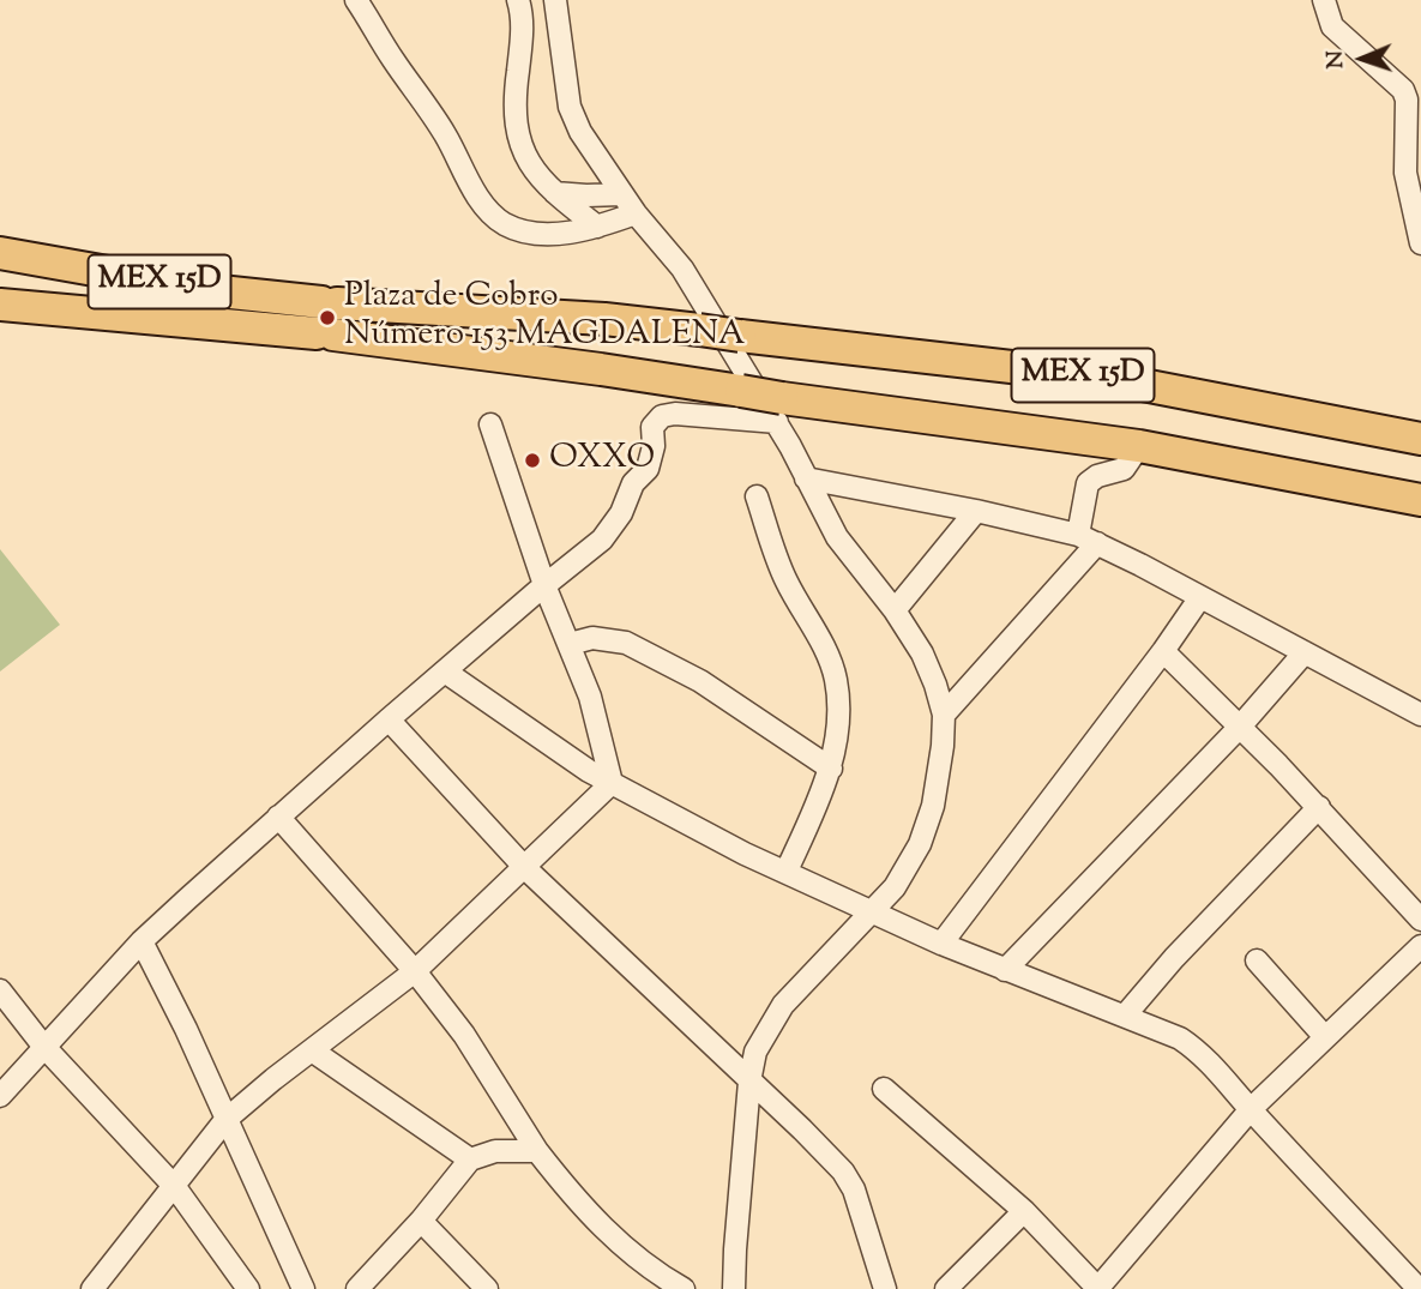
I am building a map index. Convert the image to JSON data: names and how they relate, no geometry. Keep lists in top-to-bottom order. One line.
{"streets":{"highway":["MEX 15D"]},"places":["Plaza de Cobro Número 153 MAGDALENA","OXXO"],"north":"left"}
